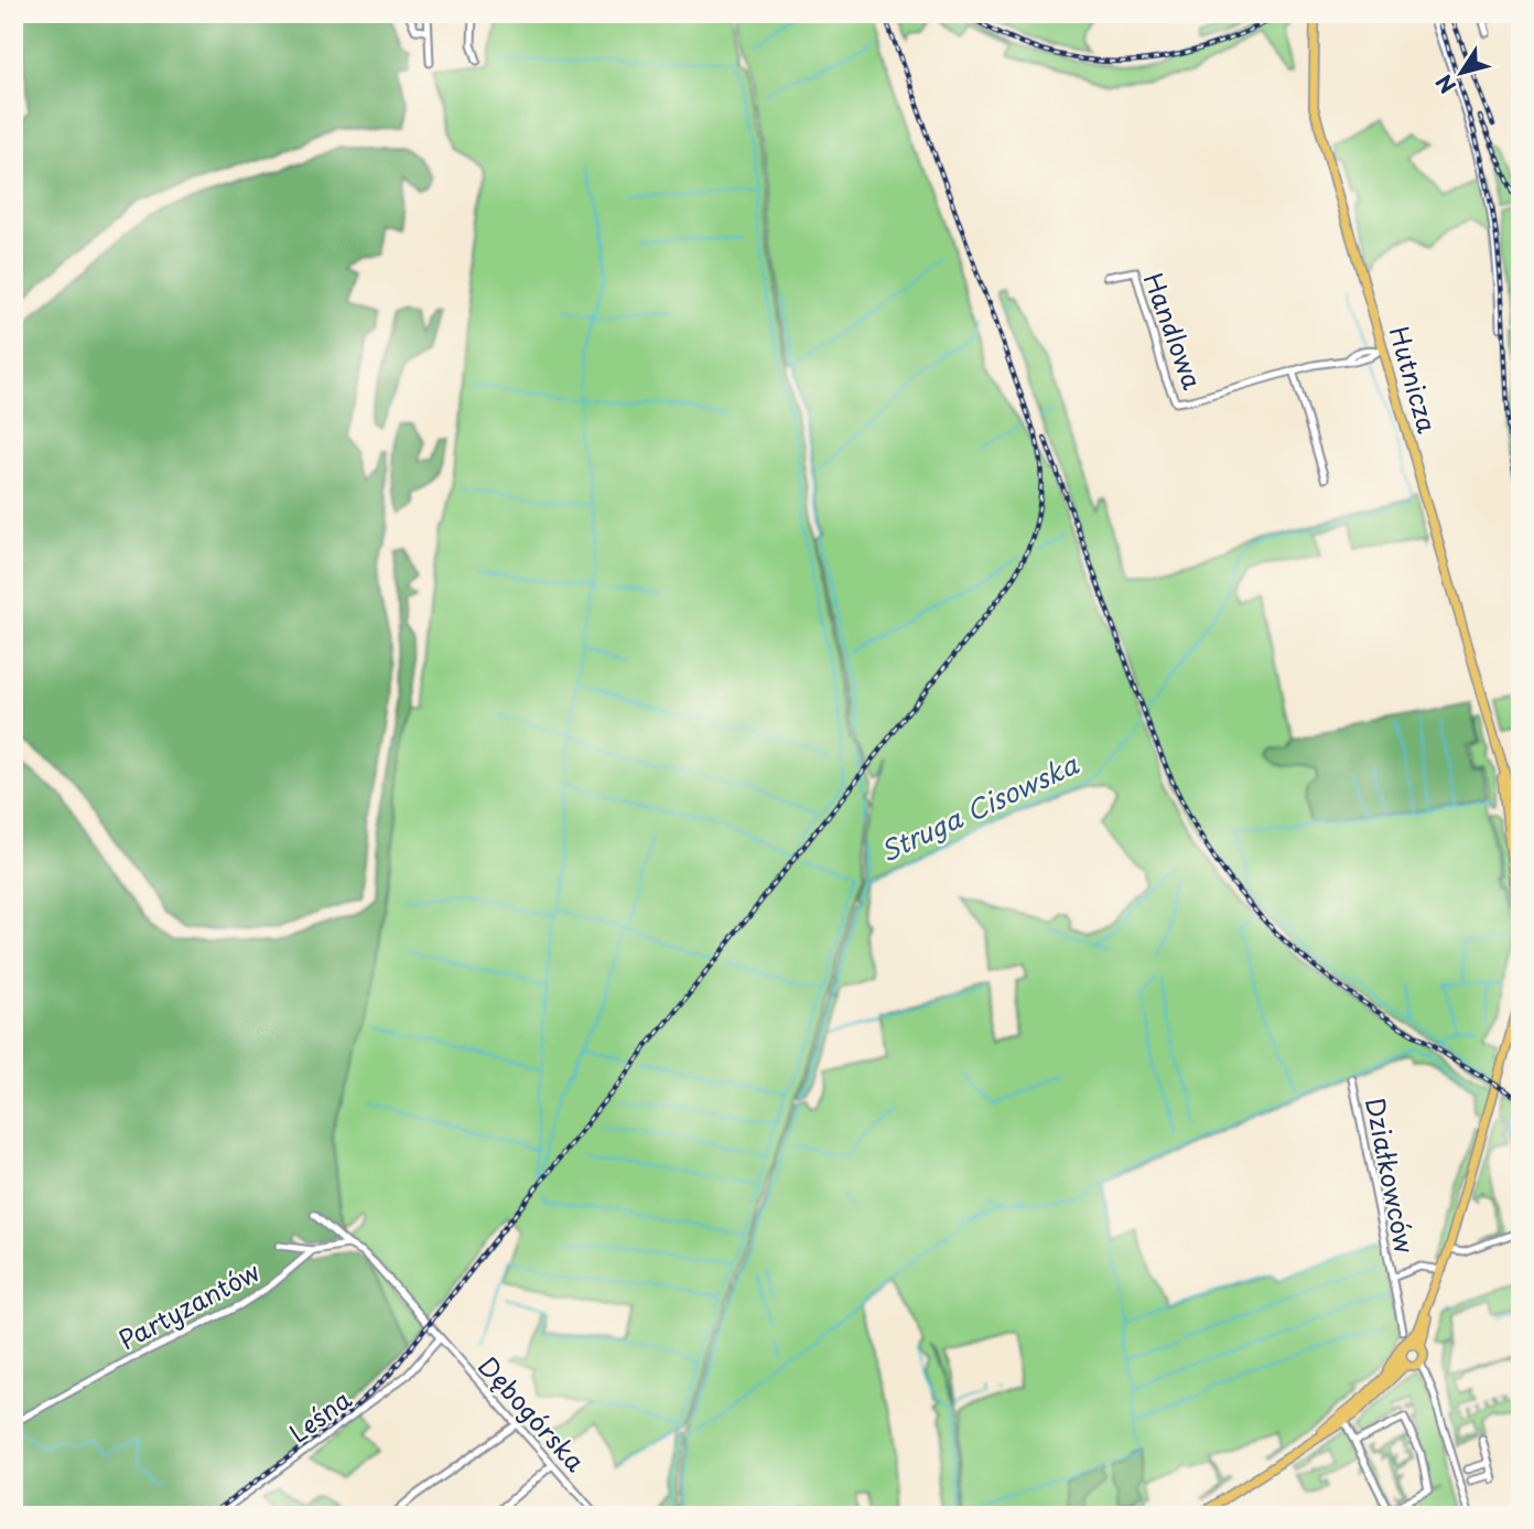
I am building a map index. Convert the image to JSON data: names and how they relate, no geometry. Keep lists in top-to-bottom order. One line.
{"streets":{"main road":["Hutnicza"],"street":["Handlowa","Działkowców","Partyzantów","Dębogórska","Leśna"]},"crossings":[["Handlowa","Hutnicza"],["Hutnicza","Działkowców"],["Dębogórska","Leśna"]],"water":["Struga Cisowska"],"north":"bottom left"}
